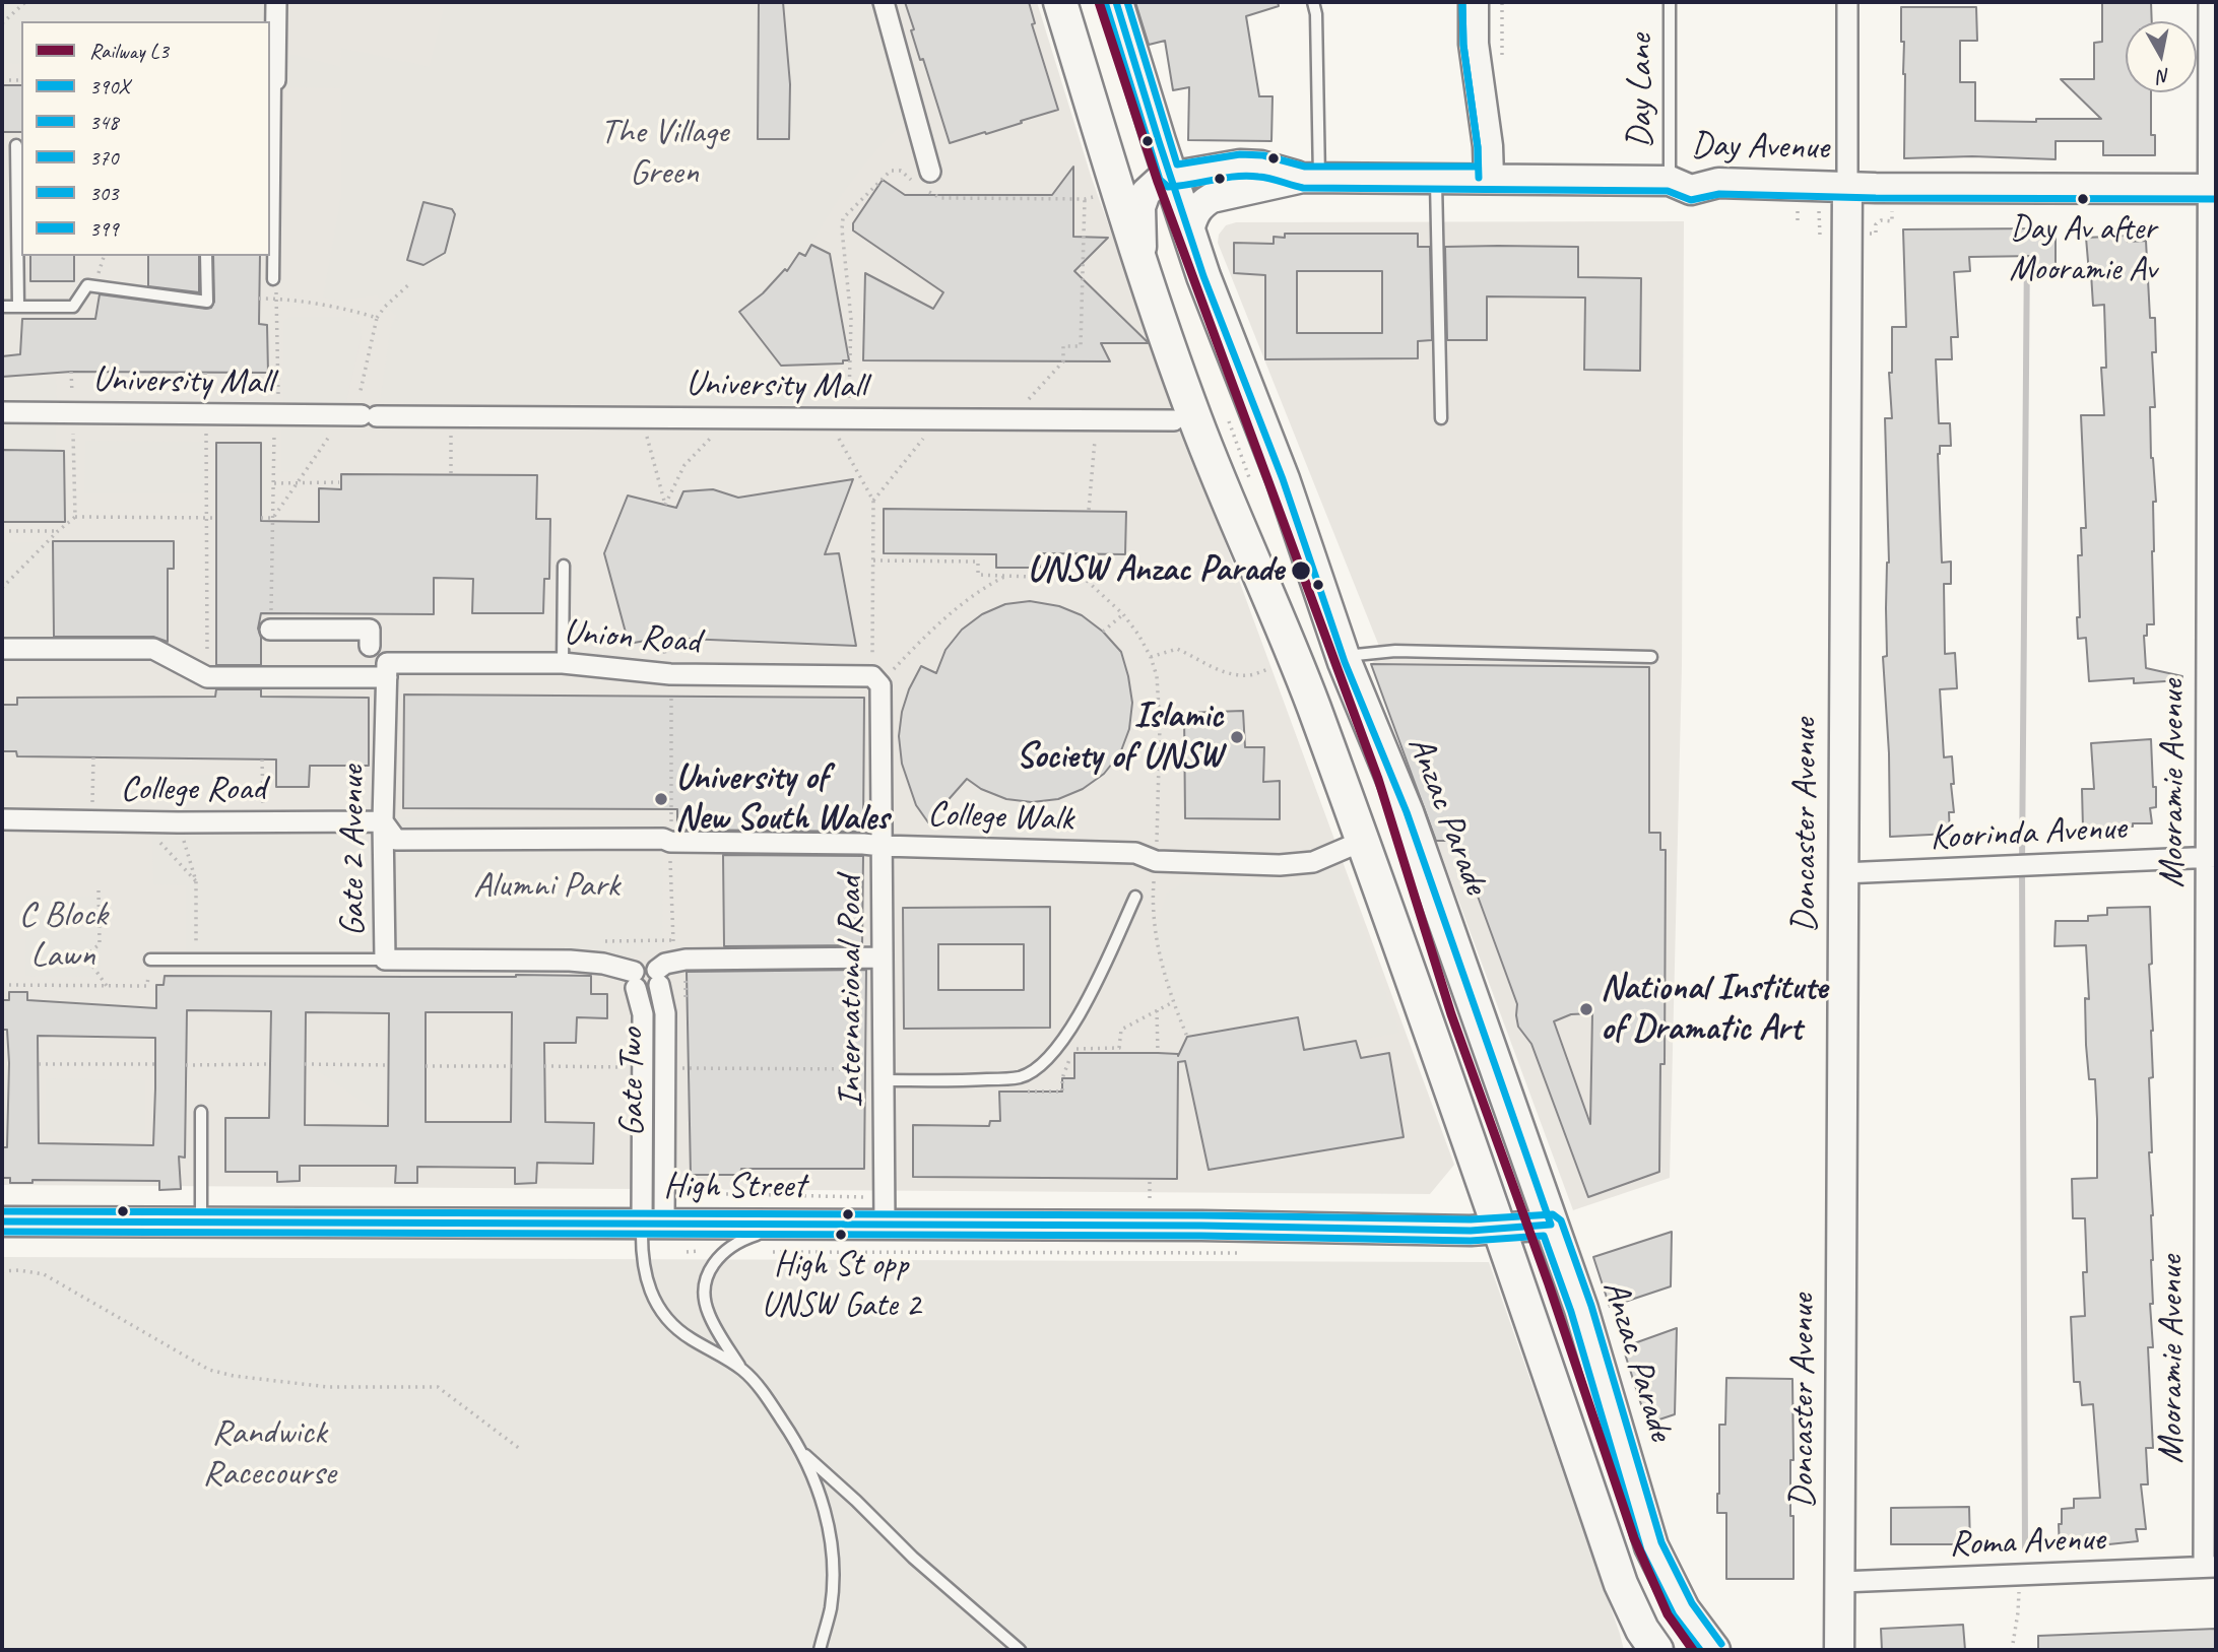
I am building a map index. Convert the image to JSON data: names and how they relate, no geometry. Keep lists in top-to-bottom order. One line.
{"streets":{"main road":["Anzac Parade"],"street":["Day Avenue","University Mall","Union Road","Mooramie Avenue","College Road","College Walk","Doncaster Avenue","Koorinda Avenue","Gate 2 Avenue","International Road","Gate Two","High Street","Roma Avenue"],"lane":["Day Lane"]},"crossings":[["Day Lane","Day Avenue"],["Day Avenue","Mooramie Avenue"],["Day Avenue","Anzac Parade"],["Day Avenue","Doncaster Avenue"],["Union Road","Gate 2 Avenue"],["Union Road","International Road"],["Mooramie Avenue","Koorinda Avenue"],["Mooramie Avenue","Roma Avenue"],["College Road","College Walk"],["College Road","Gate 2 Avenue"],["Anzac Parade","High Street"],["College Walk","Gate 2 Avenue"],["College Walk","International Road"],["Doncaster Avenue","Koorinda Avenue"],["Doncaster Avenue","Roma Avenue"],["International Road","High Street"],["Gate Two","High Street"]],"parks":["The Village Green","Alumni Park","C Block Lawn","Randwick Racecourse"],"places":["Day Av after Mooramie Av","UNSW Anzac Parade","Islamic Society of UNSW","University of New South Wales","National Institute of Dramatic Art","High St opp UNSW Gate 2"],"lines":["rail line L3","transit line 390X","transit line 303","transit line 399","transit line 370","transit line 348"],"legend":["Railway L3","390X","348","370","303","399"],"north":"bottom"}
